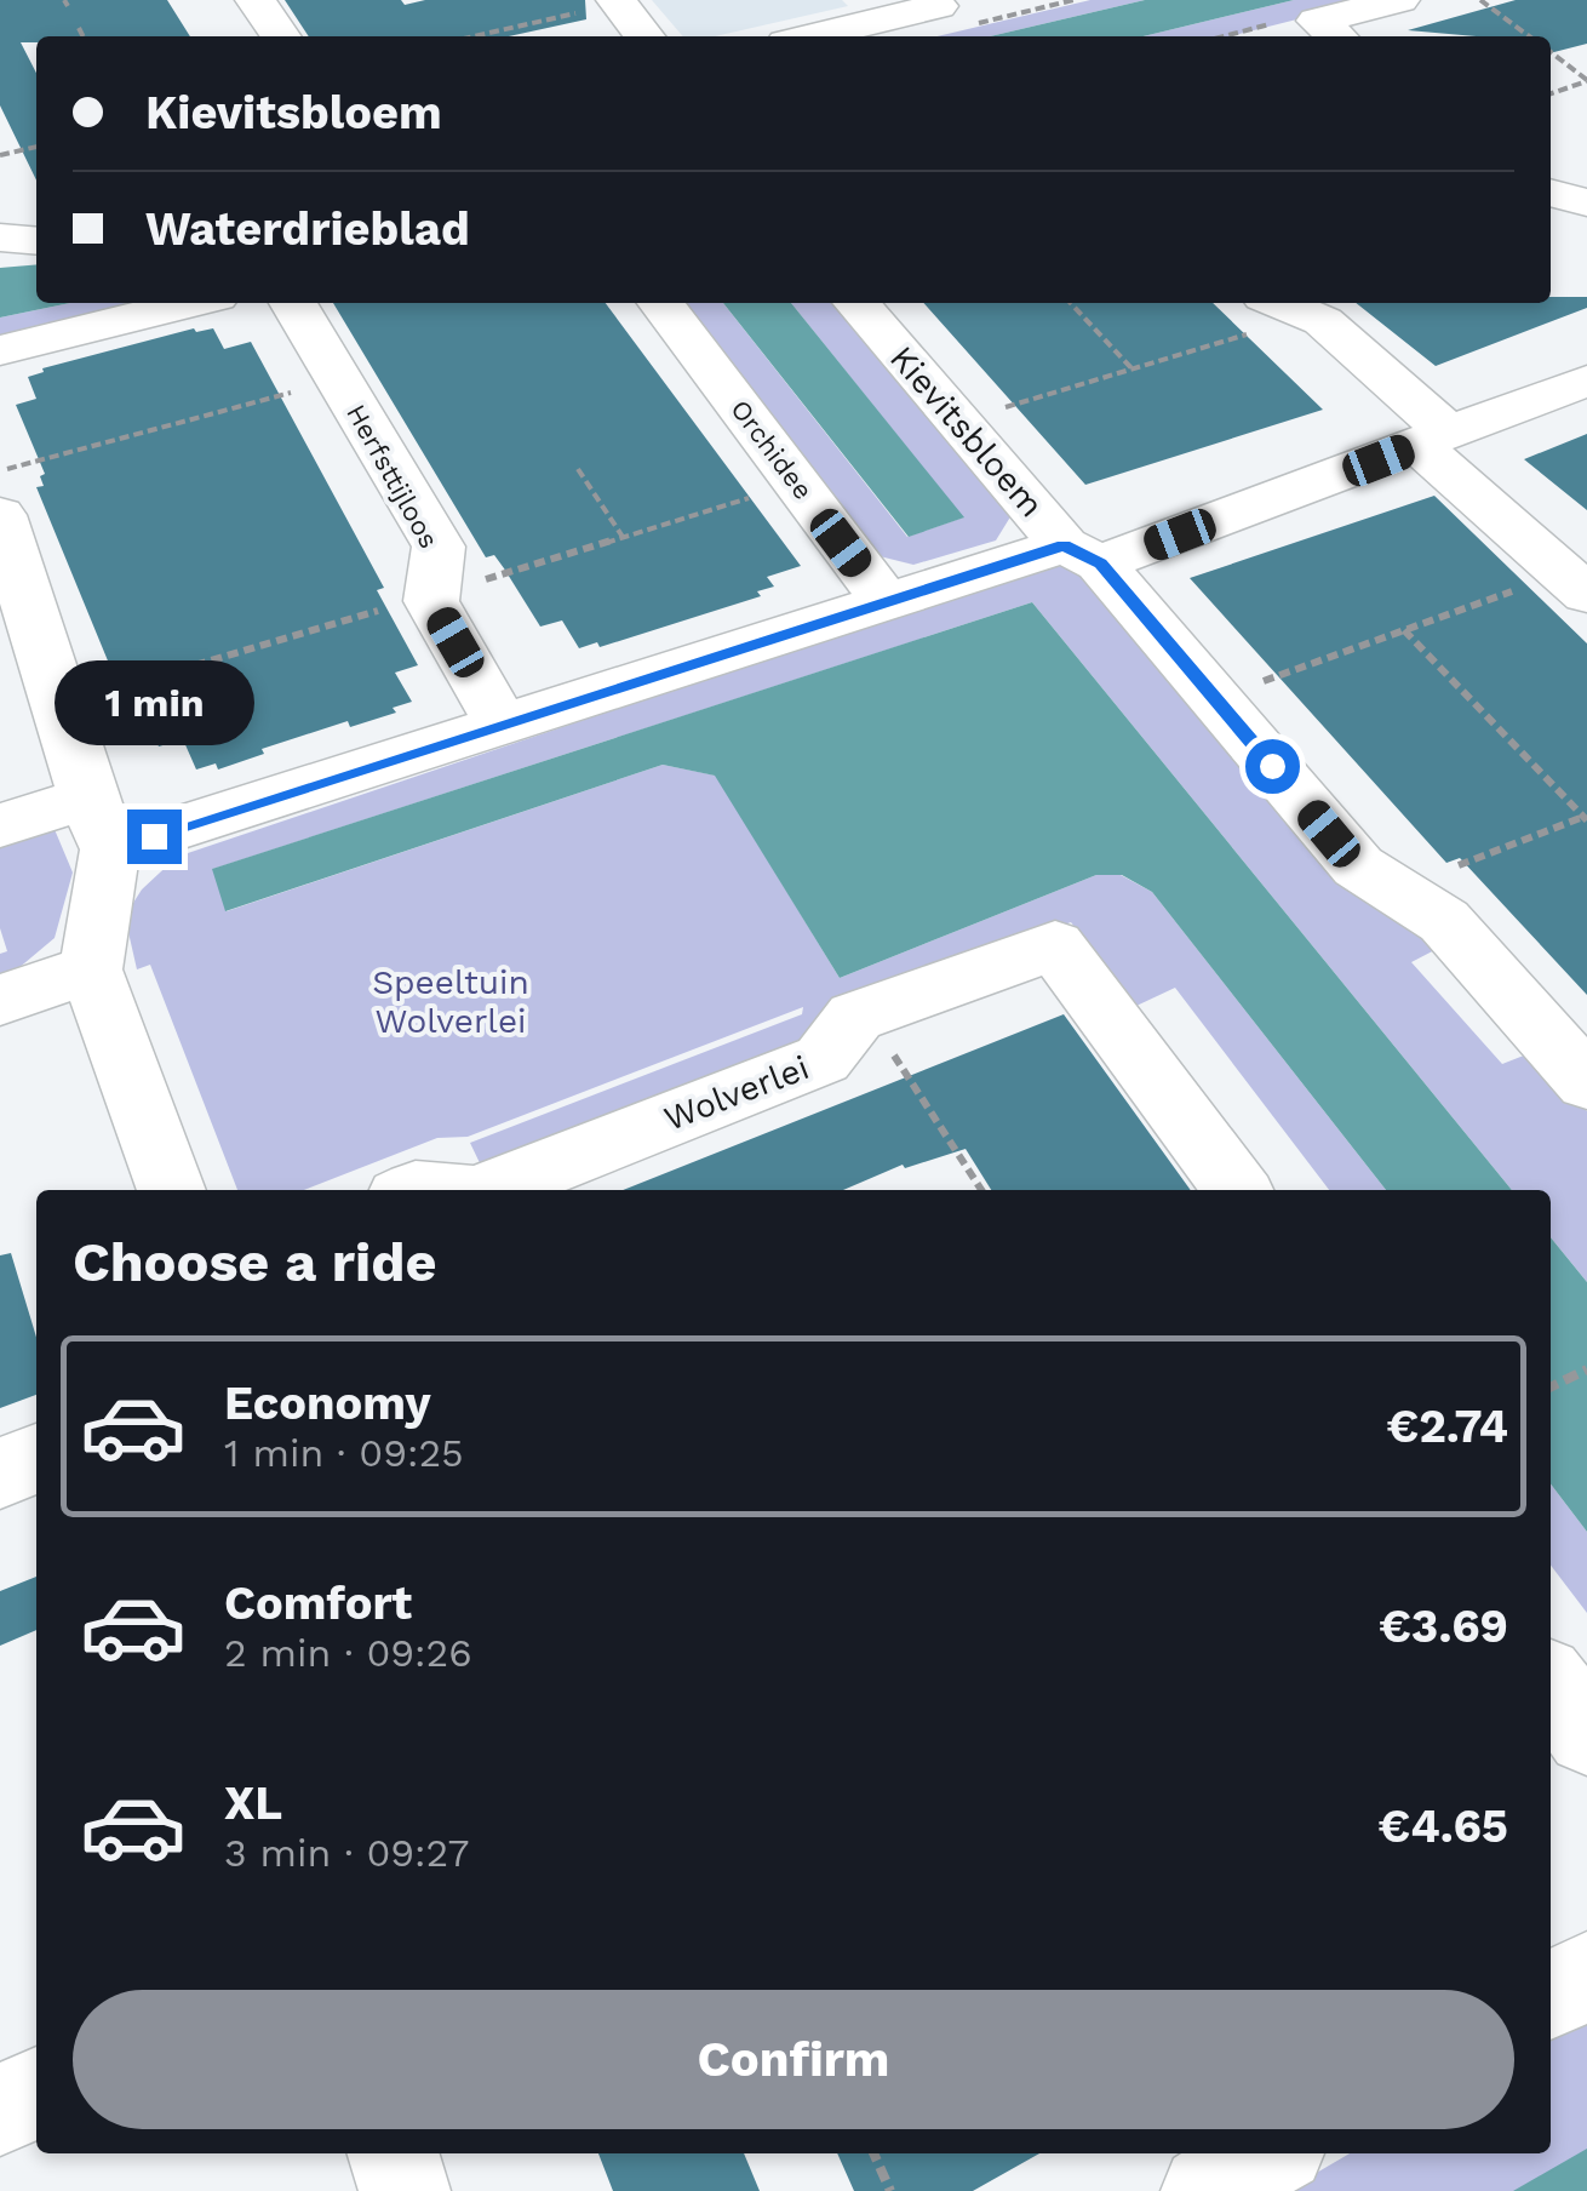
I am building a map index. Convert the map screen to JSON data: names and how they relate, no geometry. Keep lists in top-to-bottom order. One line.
{"streets":{"street":["Kievitsbloem","Orchidee","Herfsttijloos","Wolverlei"]},"parks":["Speeltuin Wolverlei"],"page":{"banner":["Kievitsbloem","Waterdrieblad"],"bubble":"1 min","heading":"Choose a ride","list":[{"name":"Economy","note":"1 min · 09:25","value":"€2.74"},{"name":"Comfort","note":"2 min · 09:26","value":"€3.69"},{"name":"XL","note":"3 min · 09:27","value":"€4.65"}],"buttons":"Confirm"}}
